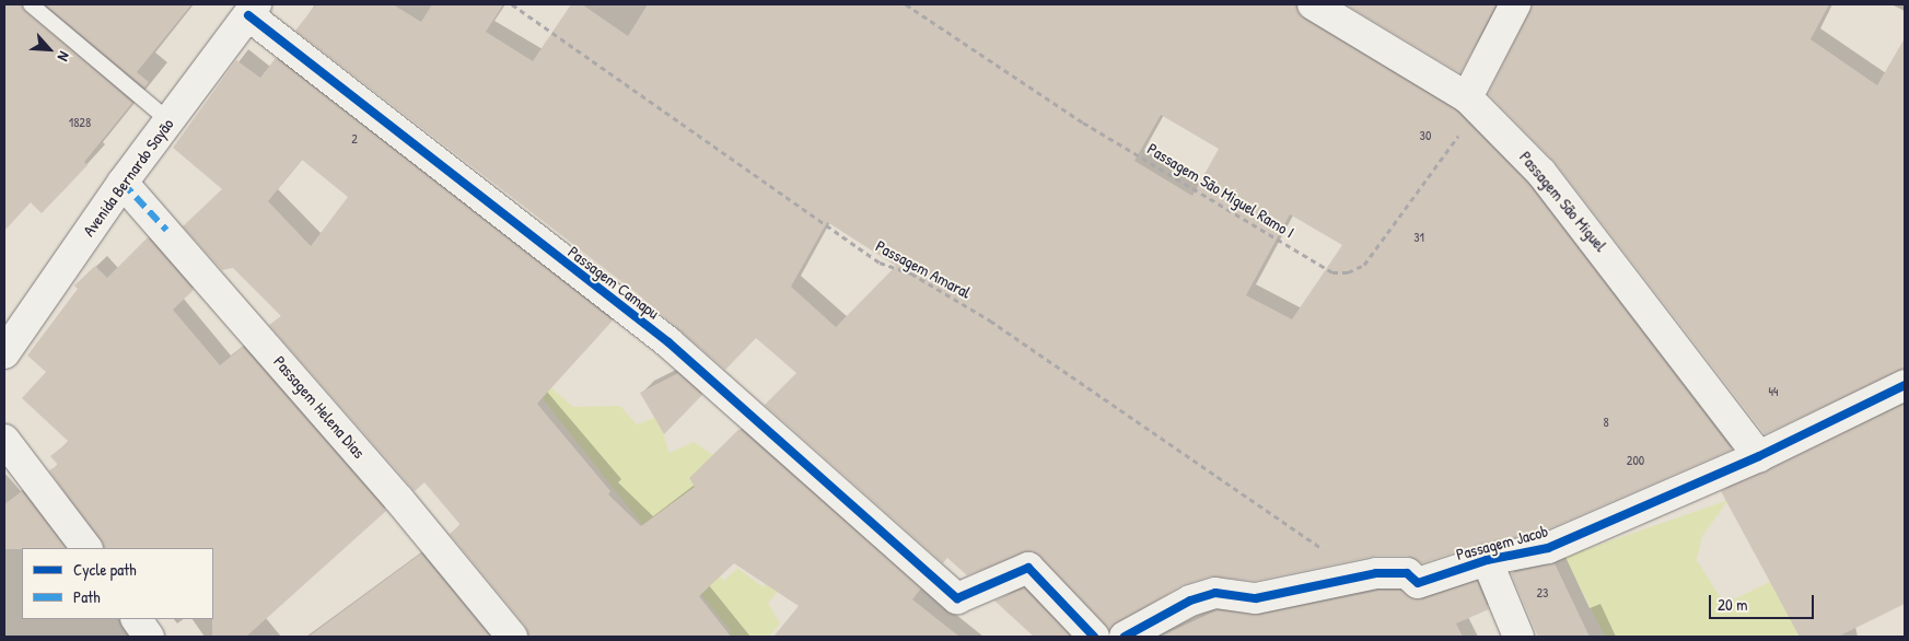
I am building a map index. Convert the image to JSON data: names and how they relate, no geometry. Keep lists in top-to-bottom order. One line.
{"streets":{"street":["Avenida Bernardo Sayão","Passagem São Miguel","Passagem Camapu","Passagem Helena Dias","Passagem Jacob"],"path":["Passagem São Miguel Ramo I","Passagem Amaral"]},"crossings":[["Avenida Bernardo Sayão","Passagem Camapu"],["Avenida Bernardo Sayão","Passagem Helena Dias"],["Passagem São Miguel Ramo I","Passagem São Miguel"],["Passagem São Miguel","Passagem Jacob"],["Passagem Amaral","Passagem Jacob"]],"house_numbers":["1828","30","2","31","44","8","200","23"],"legend":["Cycle path","Path"],"scale_bar":"20 m","north":"bottom right"}
